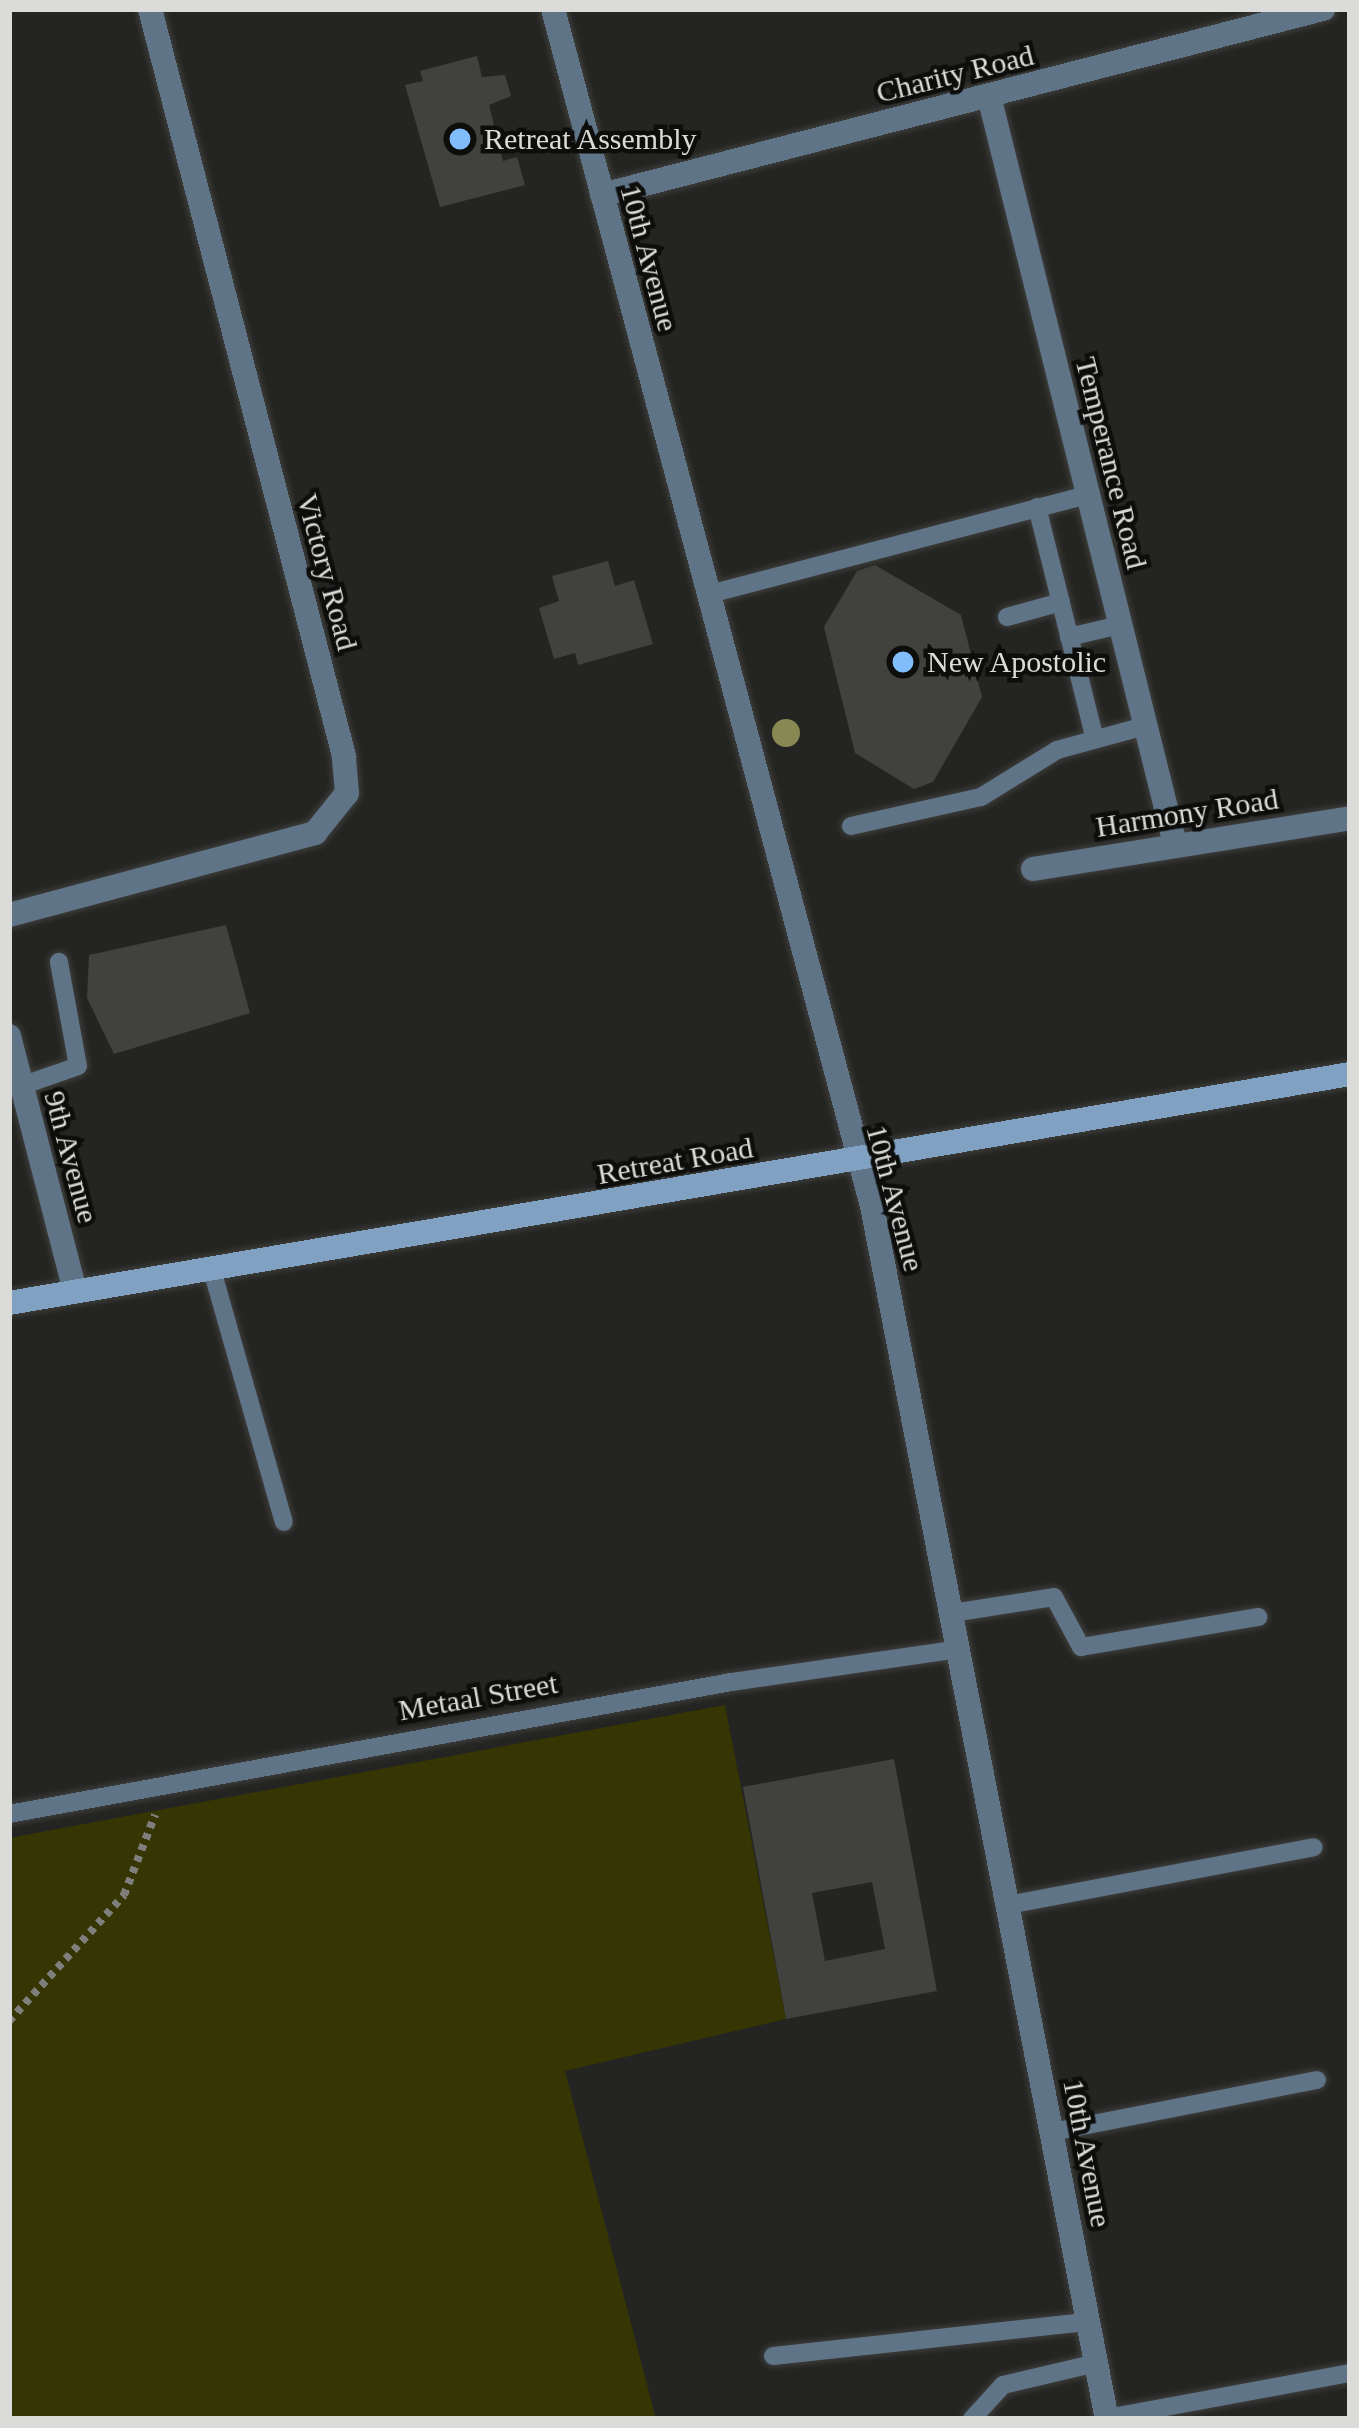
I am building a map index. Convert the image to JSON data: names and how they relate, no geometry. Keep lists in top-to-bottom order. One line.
{"streets":{"main road":["Retreat Road"],"street":["Charity Road","10th Avenue","Temperance Road","Victory Road","Harmony Road","9th Avenue"],"lane":["Metaal Street"]},"crossings":[["Charity Road","10th Avenue"],["Charity Road","Temperance Road"],["10th Avenue","Retreat Road"],["10th Avenue","Metaal Street"],["Temperance Road","Harmony Road"],["9th Avenue","Retreat Road"]],"places":["Retreat Assembly","New Apostolic"]}
